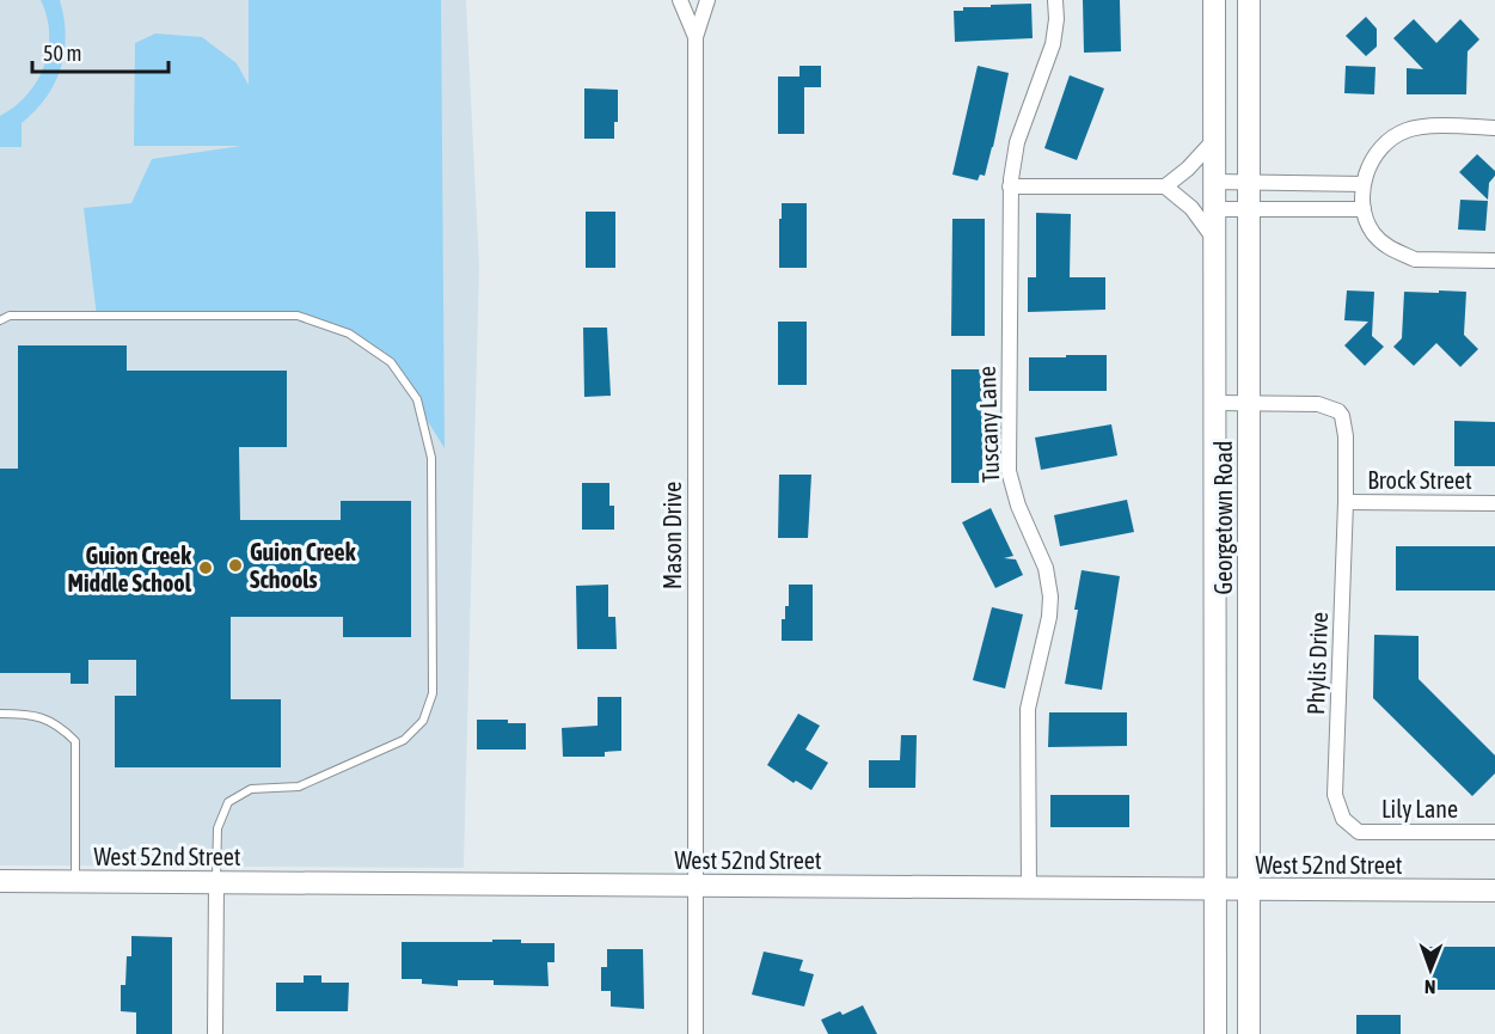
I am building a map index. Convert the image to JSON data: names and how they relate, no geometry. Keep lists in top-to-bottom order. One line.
{"streets":{"main road":["Georgetown Road","West 52nd Street"],"street":["Tuscany Lane","Brock Street","Mason Drive","Phylis Drive","Lily Lane"]},"crossings":[["Tuscany Lane","West 52nd Street"],["Brock Street","Georgetown Road"],["Brock Street","Phylis Drive"],["Georgetown Road","West 52nd Street"],["Mason Drive","West 52nd Street"],["Phylis Drive","Lily Lane"]],"places":["Guion Creek Schools","Guion Creek Middle School"],"scale_bar":"50 m","north":"bottom"}
